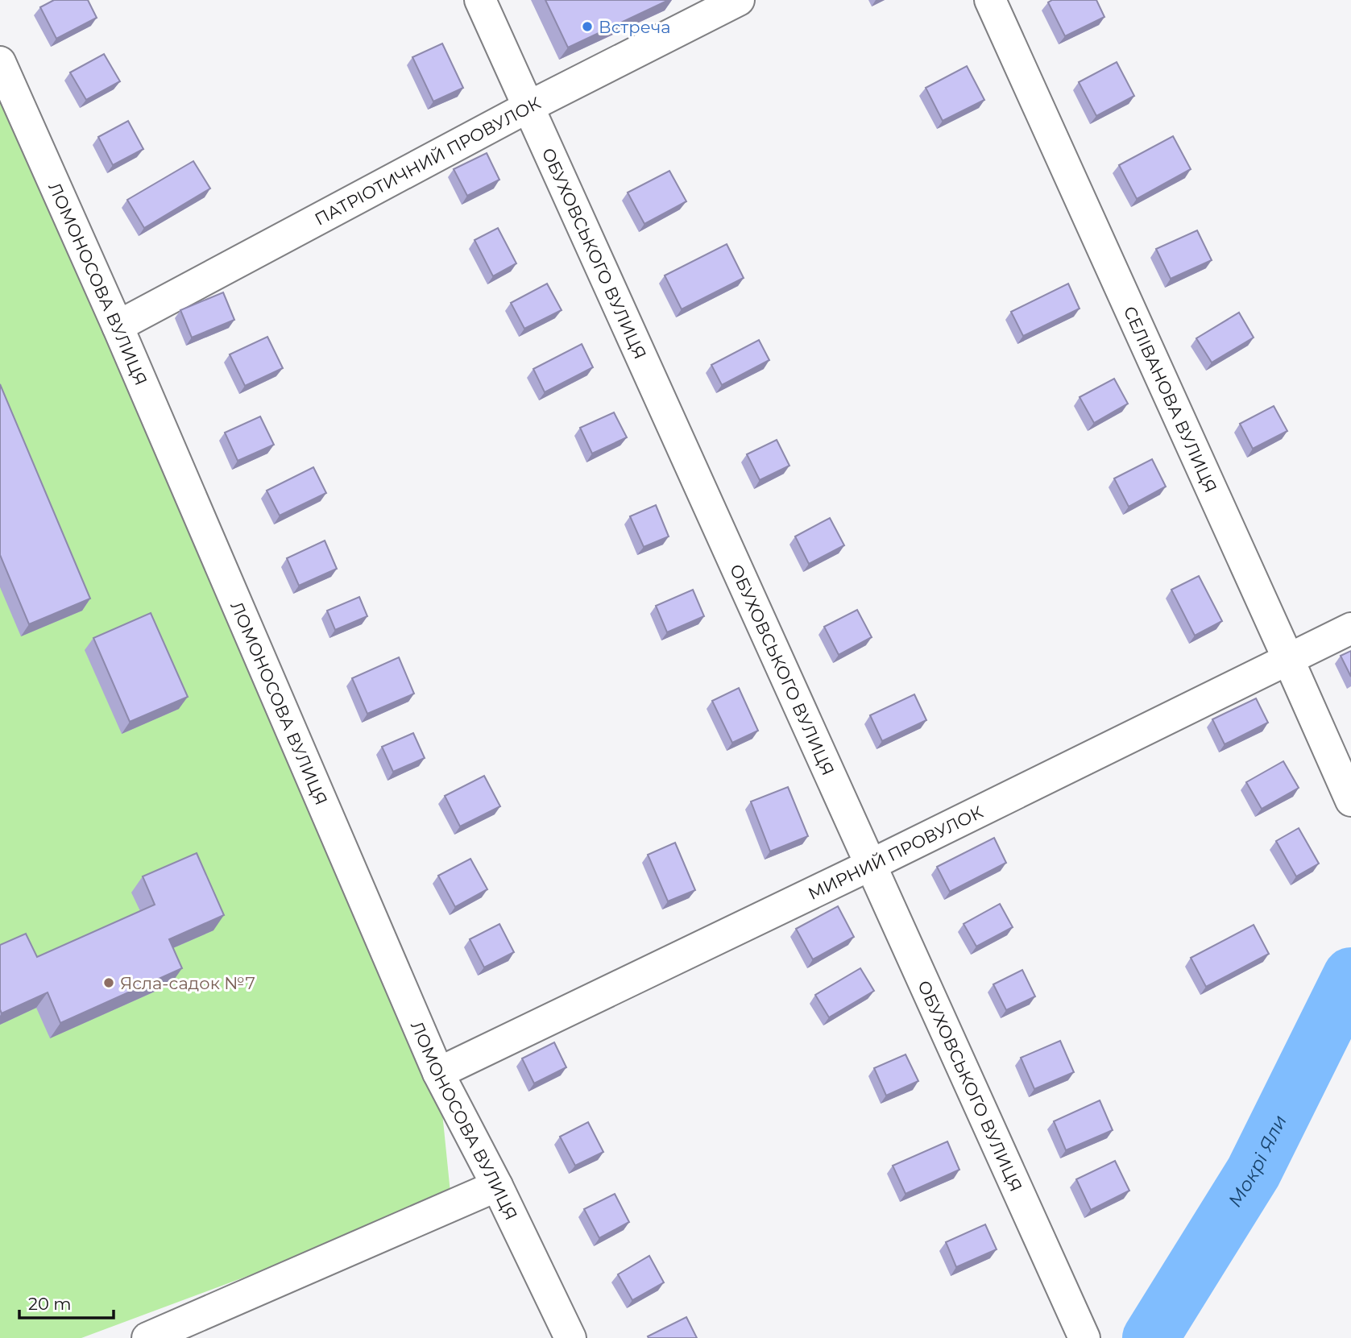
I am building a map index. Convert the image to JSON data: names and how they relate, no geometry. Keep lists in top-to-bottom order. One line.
{"streets":{"street":["ПАТРІОТИЧНИЙ ПРОВУЛОК","ОБУХОВСЬКОГО ВУЛИЦЯ","ЛОМОНОСОВА ВУЛИЦЯ","СЕЛІВАНОВА ВУЛИЦЯ","МИРНИЙ ПРОВУЛОК"]},"crossings":[["ПАТРІОТИЧНИЙ ПРОВУЛОК","ОБУХОВСЬКОГО ВУЛИЦЯ"],["ПАТРІОТИЧНИЙ ПРОВУЛОК","ЛОМОНОСОВА ВУЛИЦЯ"],["ОБУХОВСЬКОГО ВУЛИЦЯ","МИРНИЙ ПРОВУЛОК"],["ЛОМОНОСОВА ВУЛИЦЯ","МИРНИЙ ПРОВУЛОК"],["СЕЛІВАНОВА ВУЛИЦЯ","МИРНИЙ ПРОВУЛОК"]],"water":["Мокрі Яли"],"places":["Встреча","Ясла-садок №7"],"scale_bar":"20 m"}
